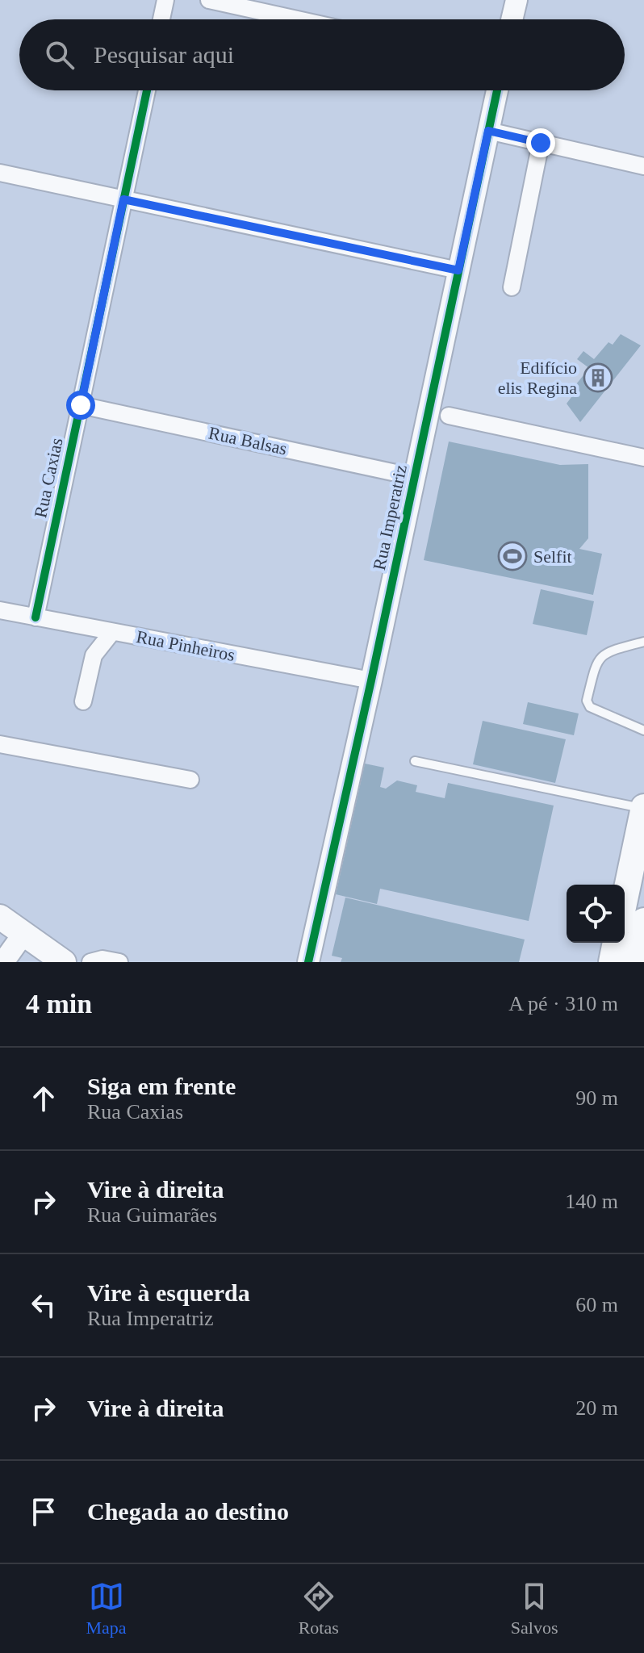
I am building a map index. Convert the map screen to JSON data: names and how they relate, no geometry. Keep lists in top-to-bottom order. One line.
{"streets":{"street":["Rua Balsas","Rua Caxias","Rua Imperatriz","Rua Pinheiros"]},"crossings":[["Rua Balsas","Rua Caxias"],["Rua Balsas","Rua Imperatriz"],["Rua Caxias","Rua Pinheiros"],["Rua Imperatriz","Rua Pinheiros"]],"places":{"building":["Edifício elis Regina"],"sports":["Selfit"]},"page":{"search":"Pesquisar aqui","heading":["4 min","A pé · 310 m"],"list":[["Siga em frente","Rua Caxias","90 m"],["Vire à direita","Rua Guimarães","140 m"],["Vire à esquerda","Rua Imperatriz","60 m"],["Vire à direita","20 m"],"Chegada ao destino"],"nav":["Mapa","Rotas","Salvos"]}}
